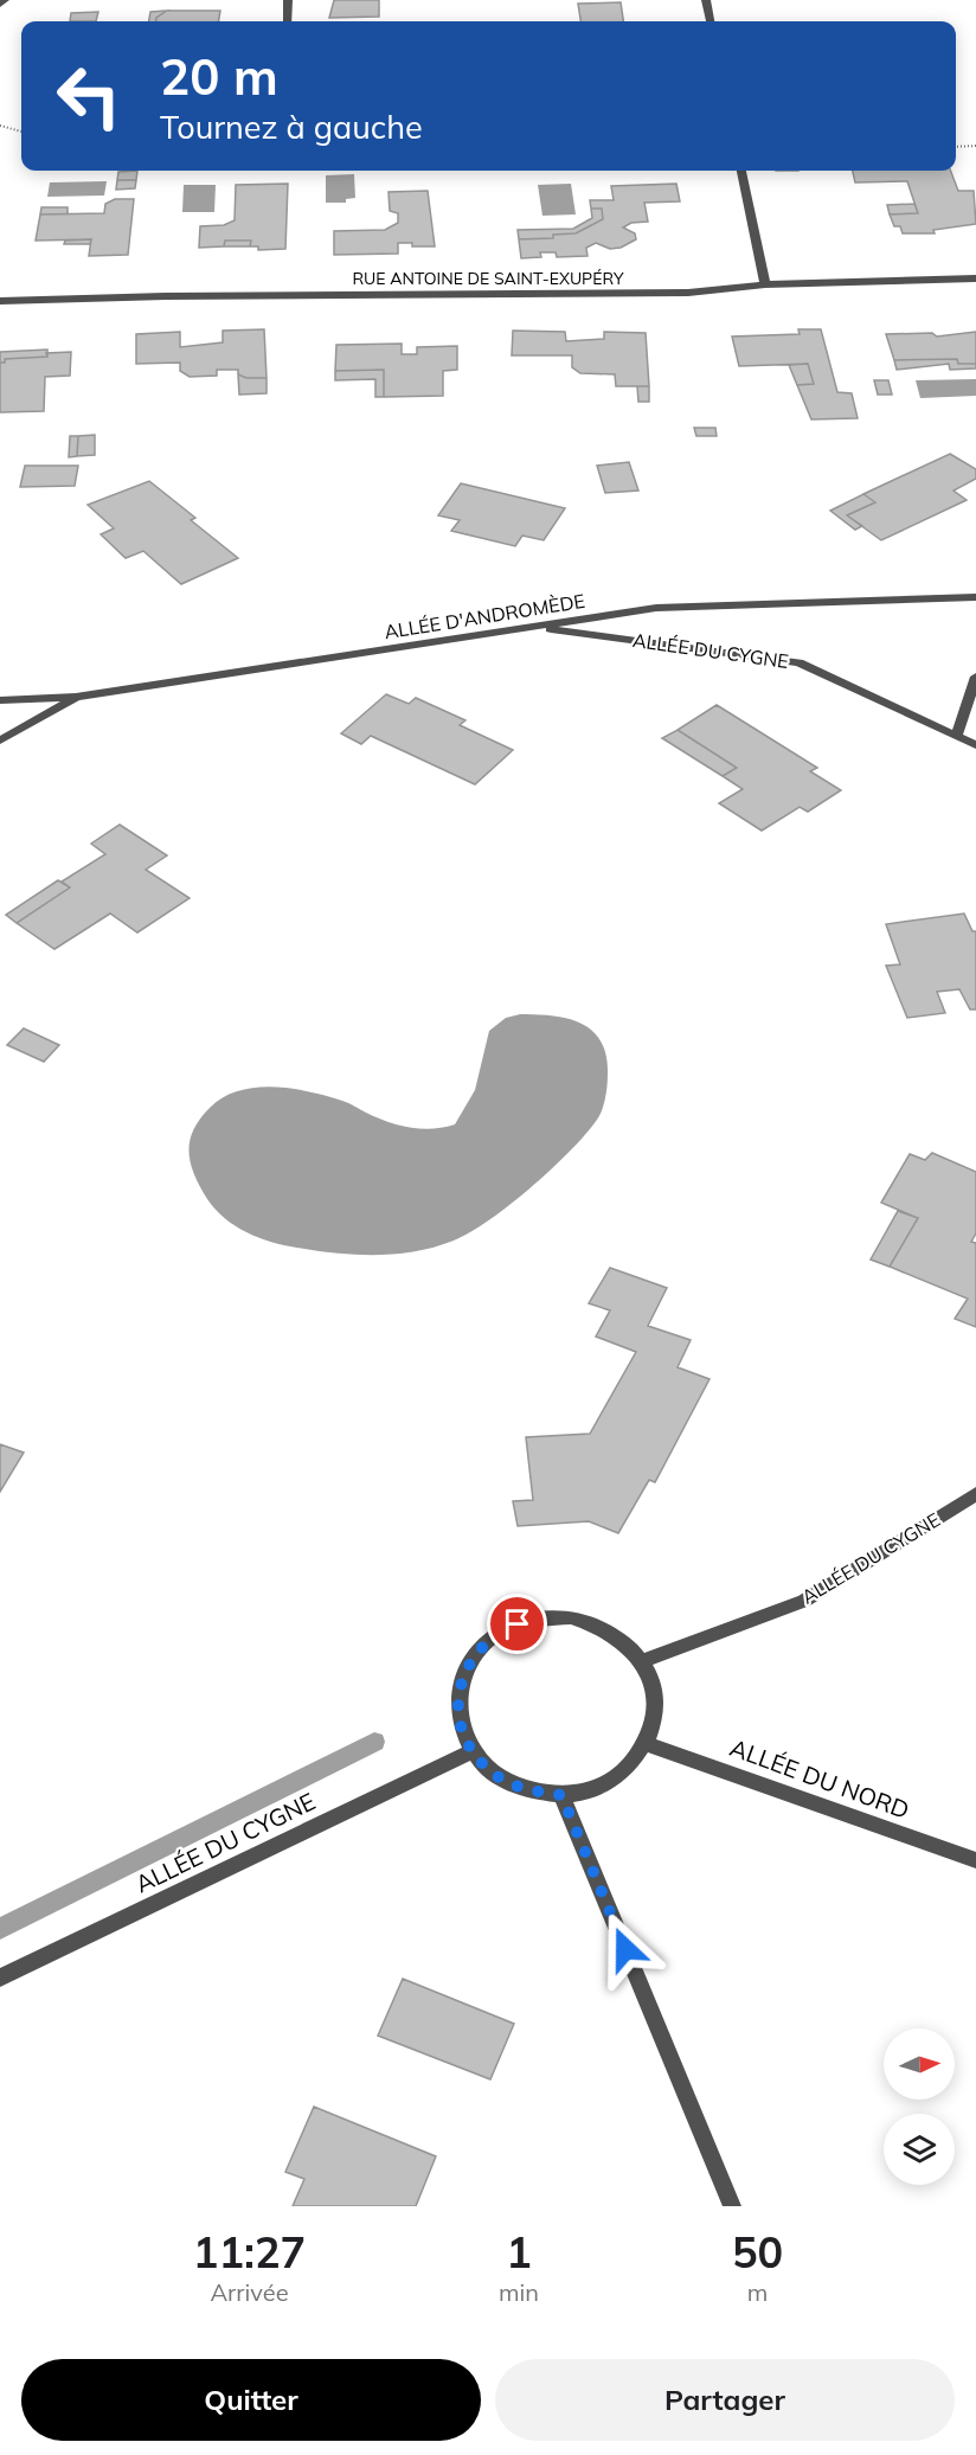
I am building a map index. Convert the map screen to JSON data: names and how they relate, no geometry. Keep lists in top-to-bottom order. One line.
{"streets":{"street":["RUE ANTOINE DE SAINT-EXUPÉRY","ALLÉE D'ANDROMÈDE","ALLÉE DU CYGNE","ALLÉE DU NORD"]},"crossings":[["ALLÉE D'ANDROMÈDE","ALLÉE DU CYGNE"],["ALLÉE DU CYGNE","ALLÉE DU NORD"]],"north":"right","page":{"turn":["20 m","Tournez à gauche"],"eta":["11:27","Arrivée","1","min","50","m"],"buttons":["Quitter","Partager"]}}
